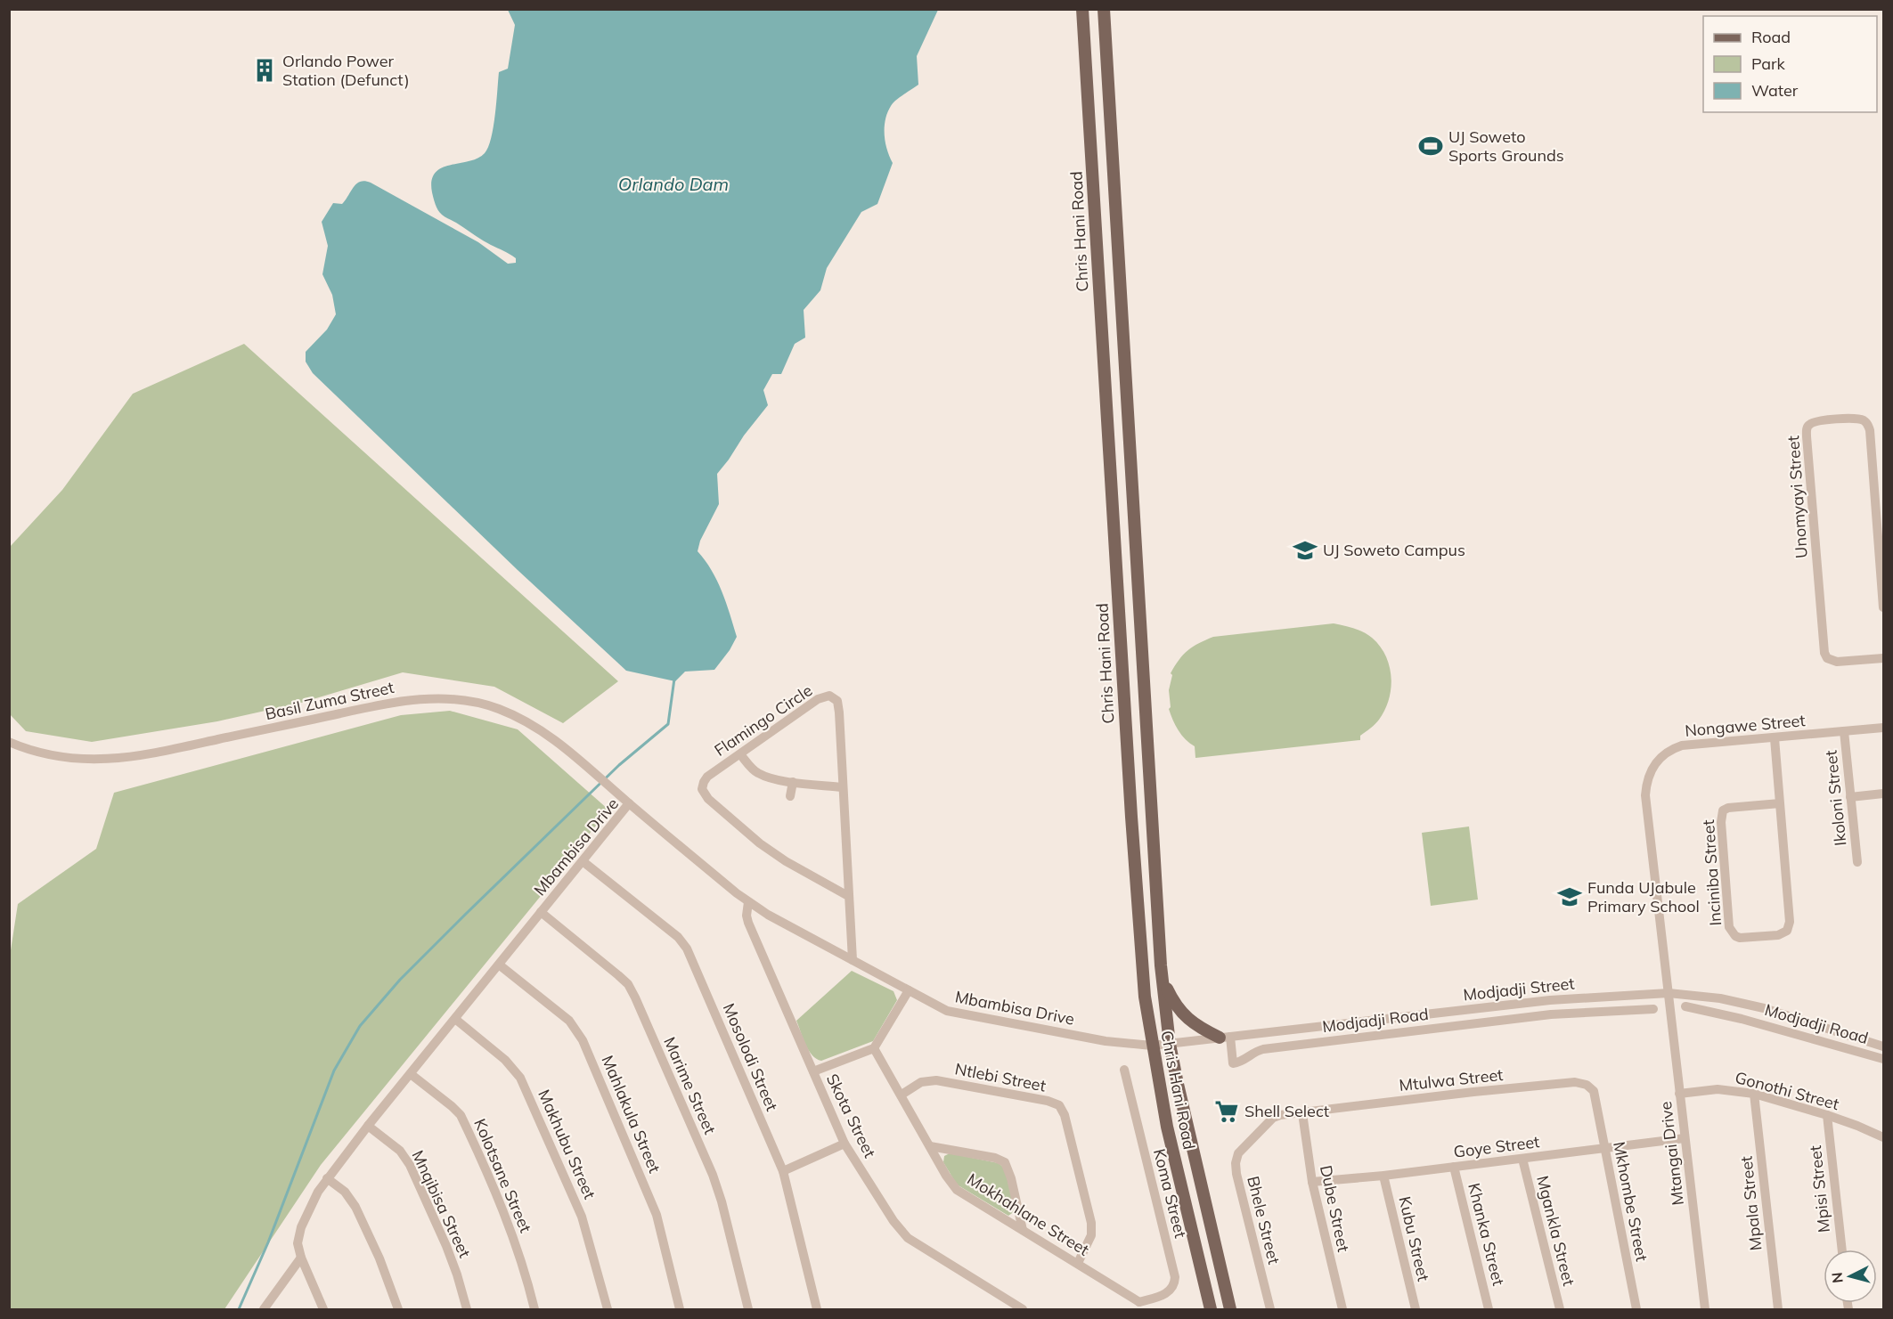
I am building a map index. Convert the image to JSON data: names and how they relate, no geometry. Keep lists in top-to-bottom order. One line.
{"streets":{"main road":["Chris Hani Road"],"street":["Unomyayi Street","Basil Zuma Street","Flamingo Circle","Nongawe Street","Ikoloni Street","Mbambisa Drive","Inciniba Street","Modjadji Street","Modjadji Road","Mosolodi Street","Ntlebi Street","Mtulwa Street","Marime Street","Gonothi Street","Mahlakula Street","Skota Street","Makhubu Street","Goye Street","Mtangai Drive","Kolotsane Street","Mpisi Street","Koma Street","Mkhombe Street","Mpala Street","Mnqibisa Street","Dube Street","Mokhahlane Street","Bhele Street","Mgankla Street","Khanka Street","Kubu Street"]},"crossings":[["Chris Hani Road","Mbambisa Drive"],["Chris Hani Road","Modjadji Street"],["Basil Zuma Street","Mbambisa Drive"],["Flamingo Circle","Mbambisa Drive"],["Nongawe Street","Ikoloni Street"],["Nongawe Street","Inciniba Street"],["Nongawe Street","Modjadji Street"],["Nongawe Street","Mtangai Drive"],["Mbambisa Drive","Modjadji Street"],["Mbambisa Drive","Mosolodi Street"],["Mbambisa Drive","Marime Street"],["Mbambisa Drive","Mahlakula Street"],["Mbambisa Drive","Skota Street"],["Mbambisa Drive","Makhubu Street"],["Mbambisa Drive","Kolotsane Street"],["Mbambisa Drive","Mnqibisa Street"],["Modjadji Street","Modjadji Road"],["Modjadji Street","Mtangai Drive"],["Ntlebi Street","Mokhahlane Street"],["Mtulwa Street","Mkhombe Street"],["Mtulwa Street","Dube Street"],["Mtulwa Street","Bhele Street"],["Gonothi Street","Mtangai Drive"],["Gonothi Street","Mpisi Street"],["Gonothi Street","Mpala Street"],["Goye Street","Mtangai Drive"],["Goye Street","Mkhombe Street"],["Goye Street","Dube Street"],["Goye Street","Mgankla Street"],["Goye Street","Khanka Street"],["Goye Street","Kubu Street"],["Koma Street","Mokhahlane Street"],["Dube Street","Bhele Street"]],"water":["Orlando Dam"],"places":{"building":["Orlando Power Station (Defunct)"],"sports":["UJ Soweto Sports Grounds"],"school or university":["UJ Soweto Campus","Funda UJabule Primary School"],"supermarket":["Shell Select"]},"legend":["Road","Park","Water"],"north":"left"}
